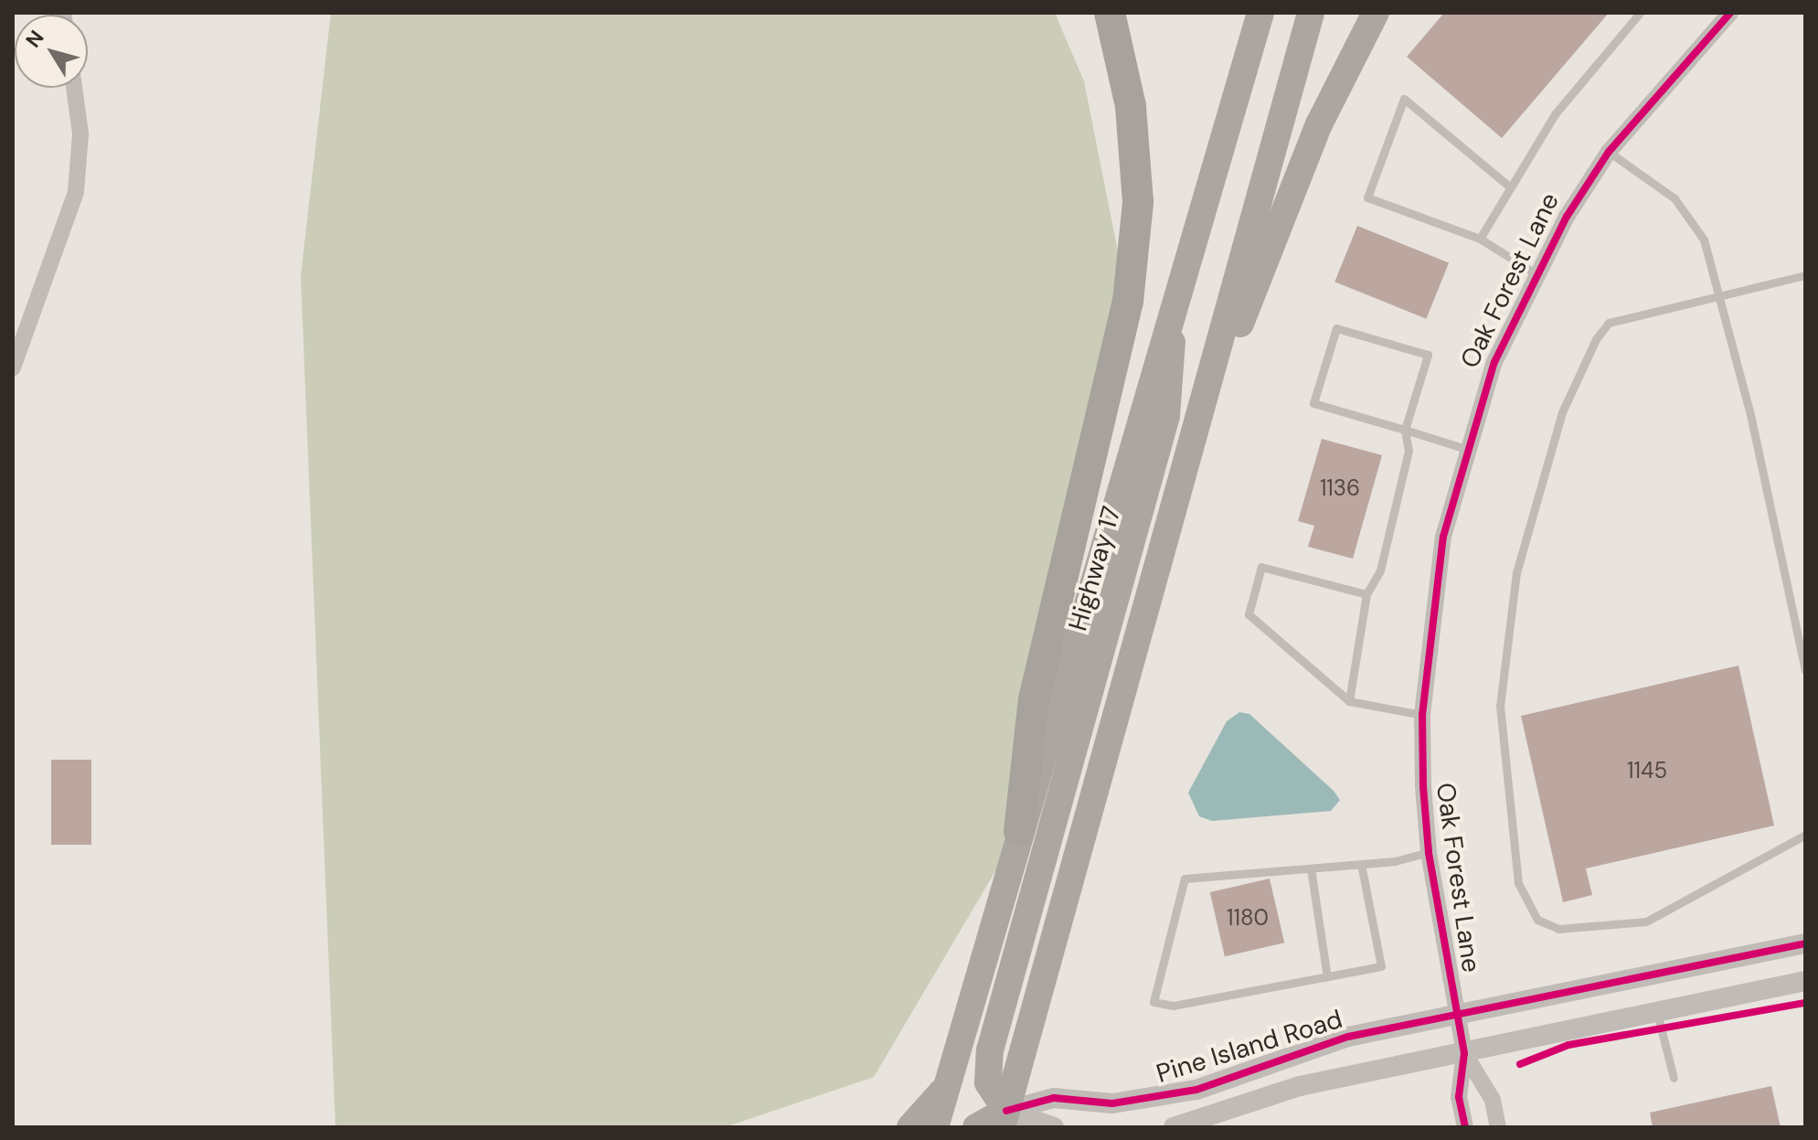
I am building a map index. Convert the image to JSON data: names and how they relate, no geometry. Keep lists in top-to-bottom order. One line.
{"streets":{"highway":["Highway 17"],"street":["Oak Forest Lane","Pine Island Road"]},"crossings":[["Oak Forest Lane","Pine Island Road"]],"house_numbers":["1136","1145","1180"],"north":"top left"}
